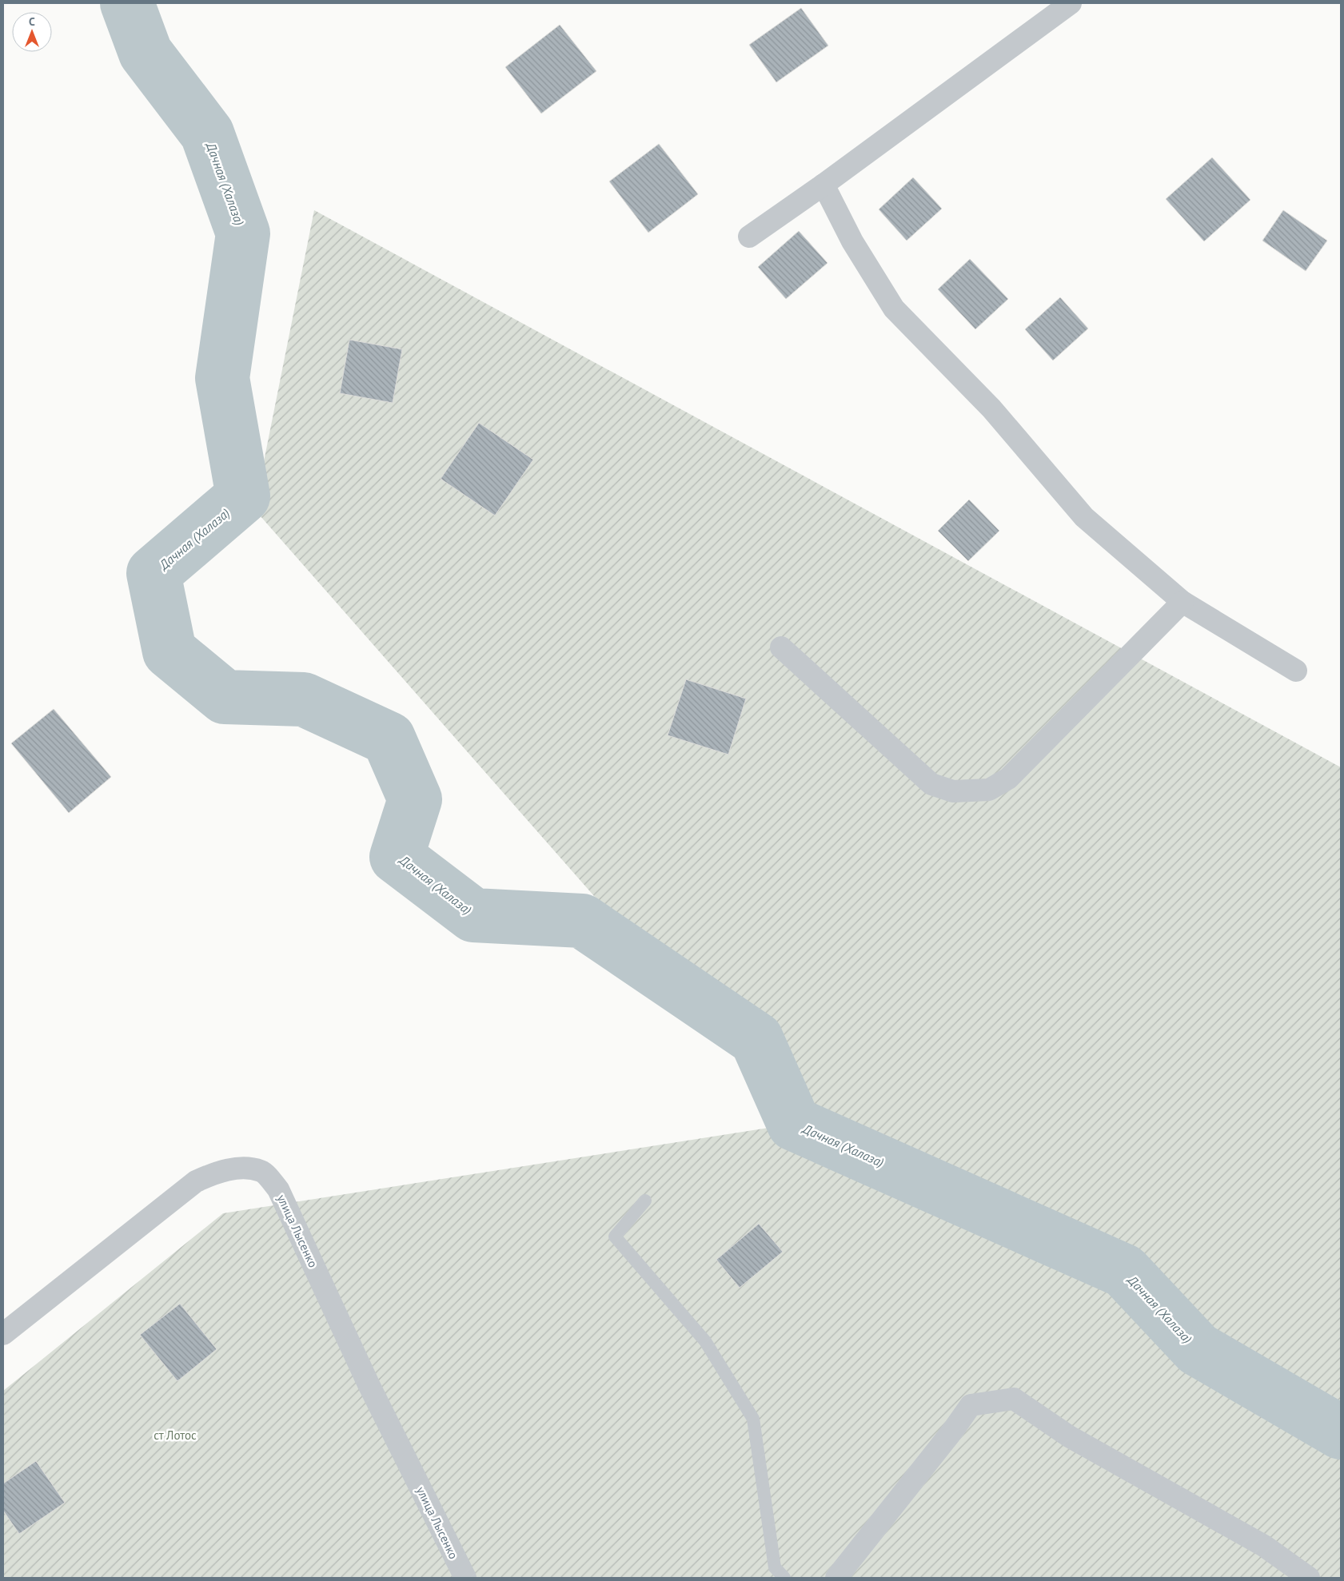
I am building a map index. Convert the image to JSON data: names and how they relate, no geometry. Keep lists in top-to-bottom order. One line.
{"streets":{"street":["улица Лысенко"]},"water":["Дачная (Халаза)"],"parks":["ст Лотос"],"north":"top"}
